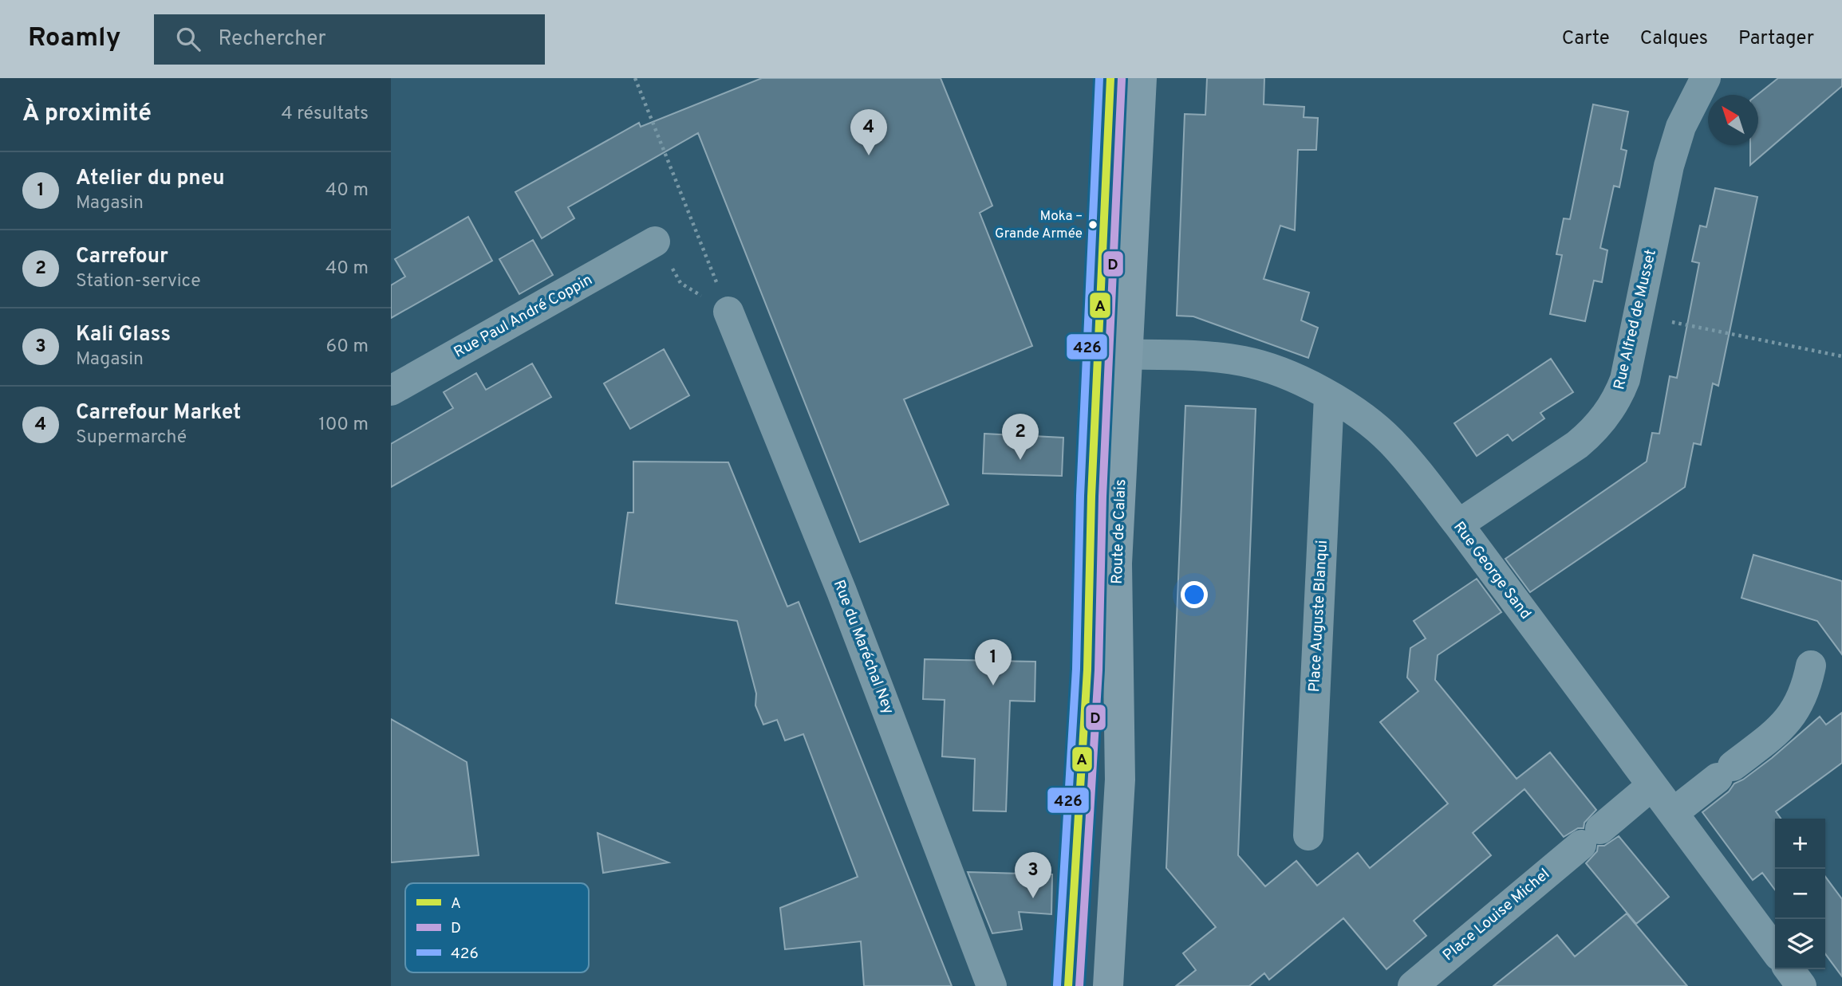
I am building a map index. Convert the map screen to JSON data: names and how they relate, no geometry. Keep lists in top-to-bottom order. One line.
{"streets":{"main road":["Route de Calais"],"street":["Rue Paul André Coppin","Rue Alfred de Musset","Rue George Sand","Place Auguste Blanqui","Rue du Maréchal Ney","Place Louise Michel"]},"crossings":[["Rue Alfred de Musset","Rue George Sand"],["Route de Calais","Rue George Sand"],["Rue George Sand","Place Auguste Blanqui"],["Rue George Sand","Place Louise Michel"]],"places":["Moka – Grande Armée"],"lines":["transit line A","transit line 426","transit line D"],"legend":["A","D","426"],"north":"top left","page":{"header":"Roamly","search":"Rechercher","nav":["Carte","Calques","Partager"],"heading":["À proximité","4 résultats"],"pins":["4","2","1","3"],"list":[{"mark":"1","name":"Atelier du pneu","note":"Magasin","value":"40 m"},{"mark":"2","name":"Carrefour","note":"Station-service","value":"40 m"},{"mark":"3","name":"Kali Glass","note":"Magasin","value":"60 m"},{"mark":"4","name":"Carrefour Market","note":"Supermarché","value":"100 m"}],"map_buttons":["+","−"]}}
